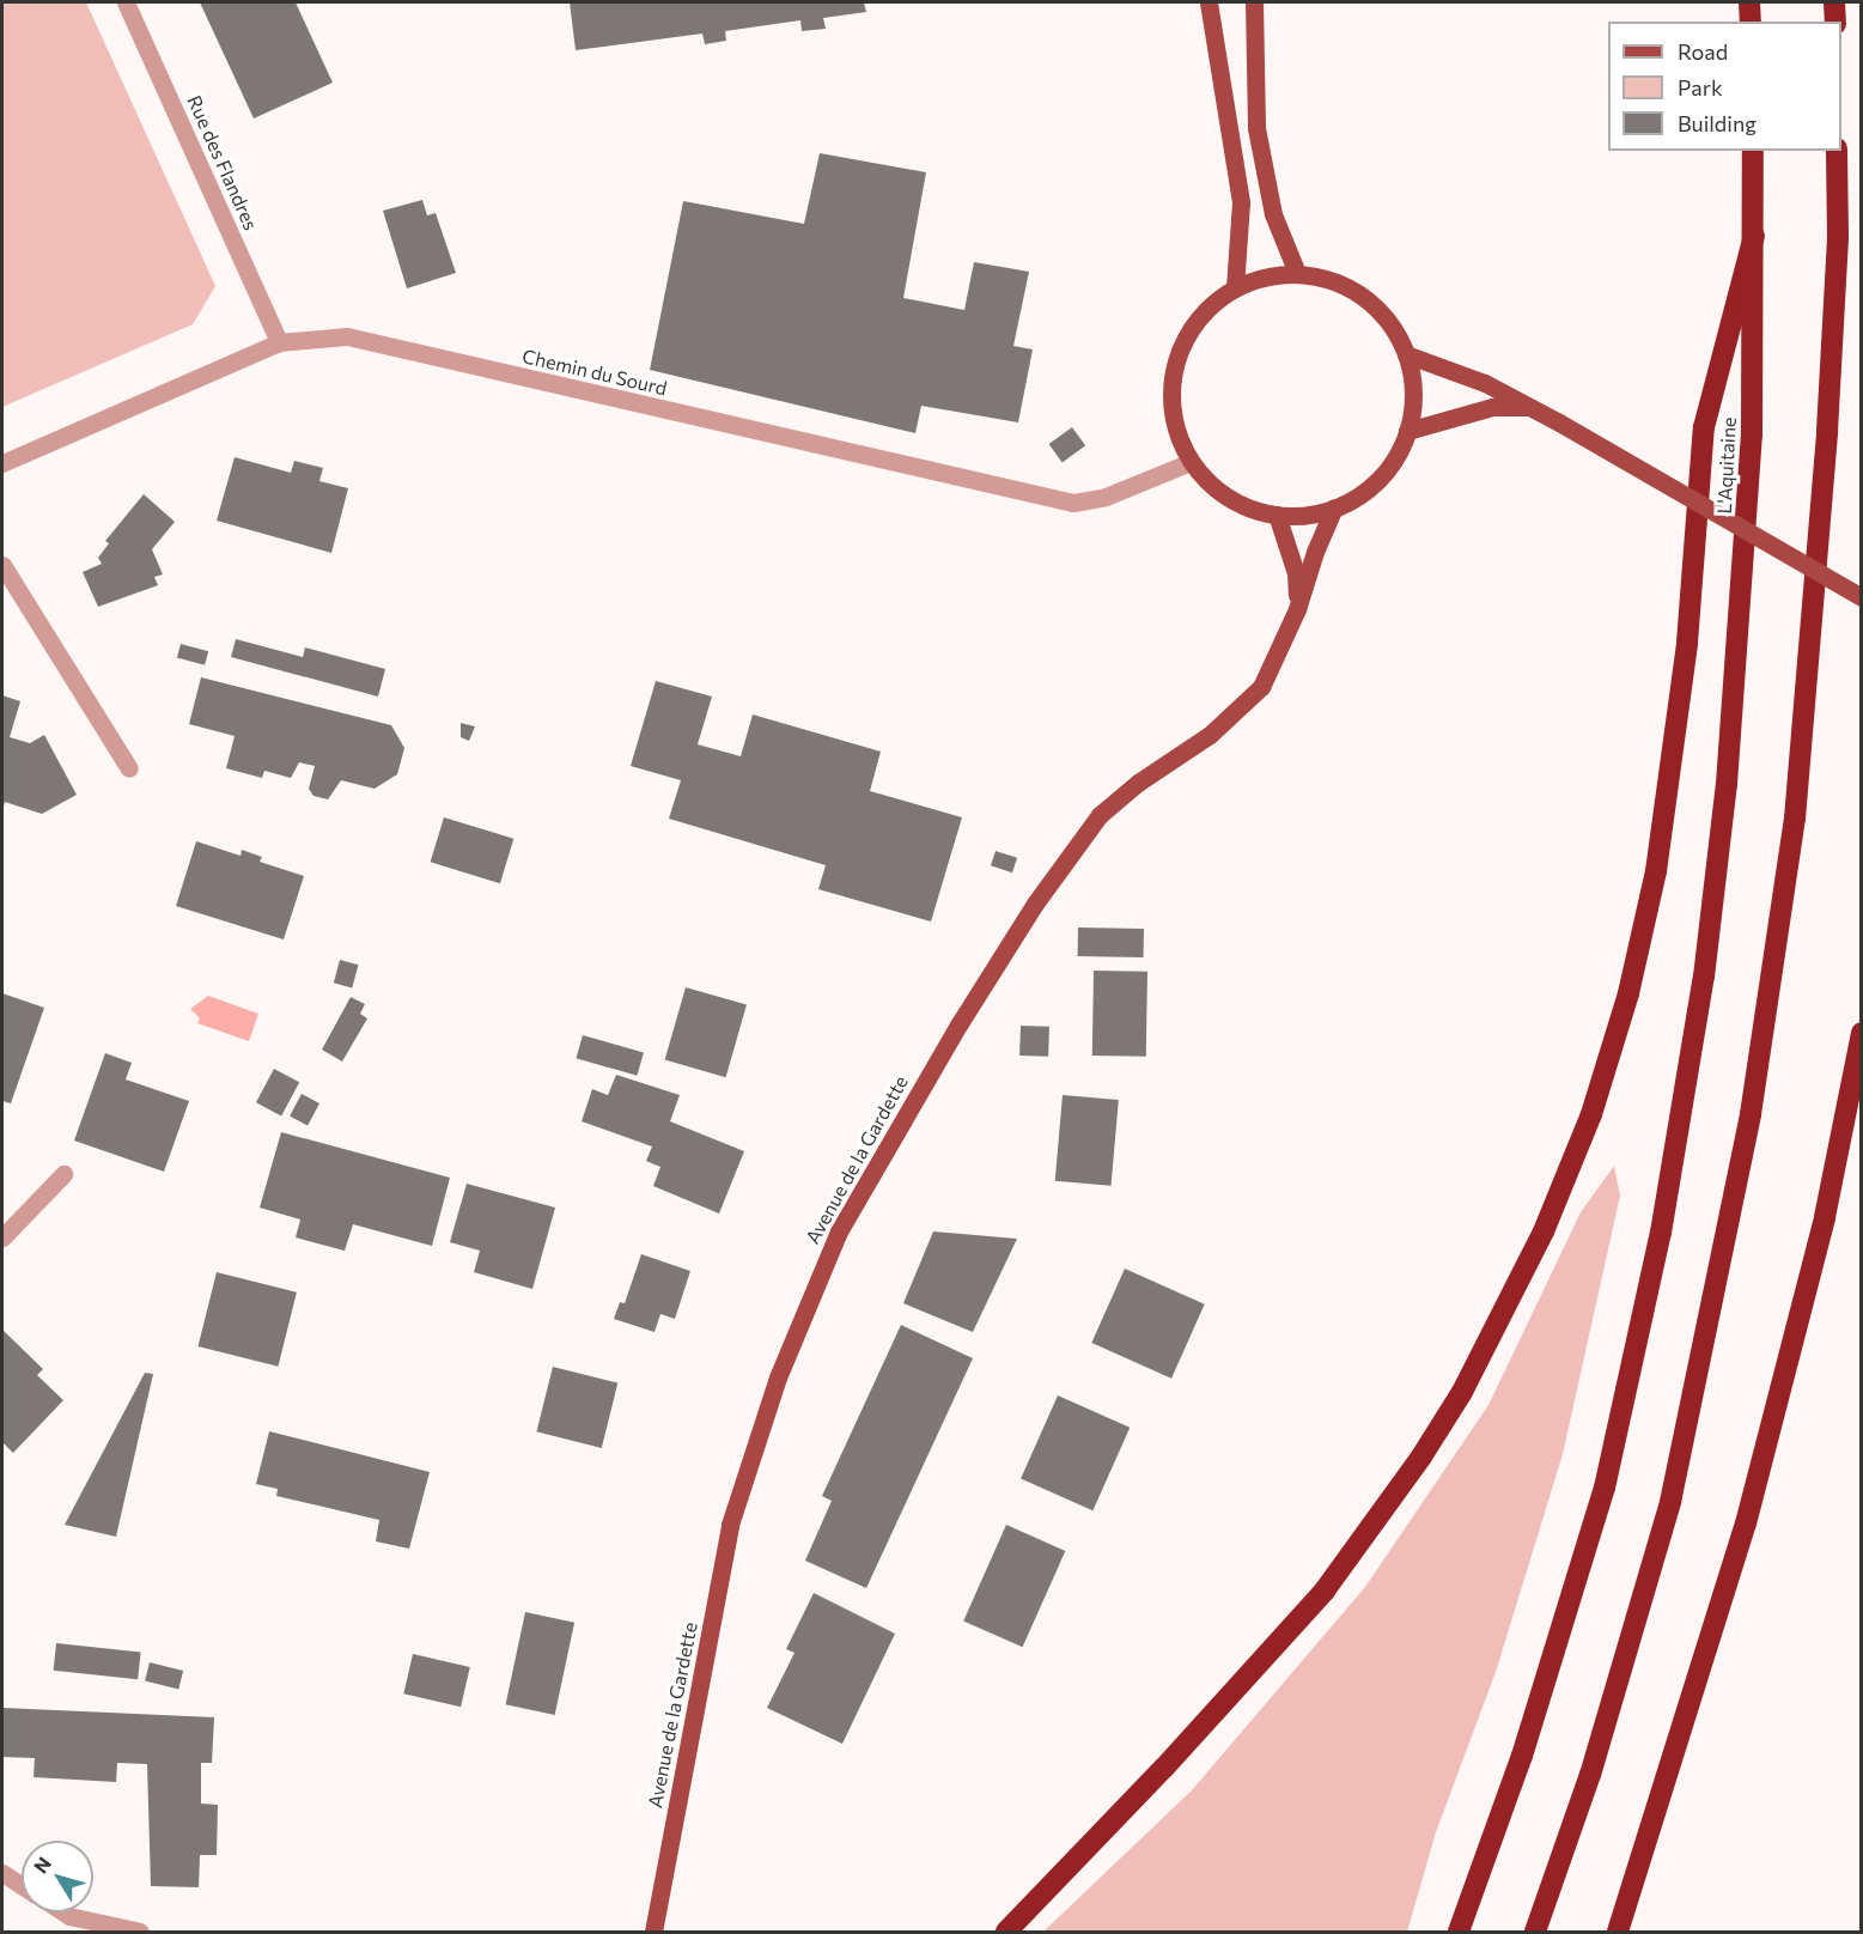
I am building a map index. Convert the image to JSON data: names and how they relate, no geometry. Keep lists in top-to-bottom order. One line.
{"streets":{"highway":["L'Aquitaine"],"main road":["Avenue de la Gardette"],"street":["Rue des Flandres","Chemin du Sourd"]},"crossings":[["Rue des Flandres","Chemin du Sourd"],["Chemin du Sourd","Avenue de la Gardette"]],"legend":["Road","Park","Building"],"north":"top left"}
